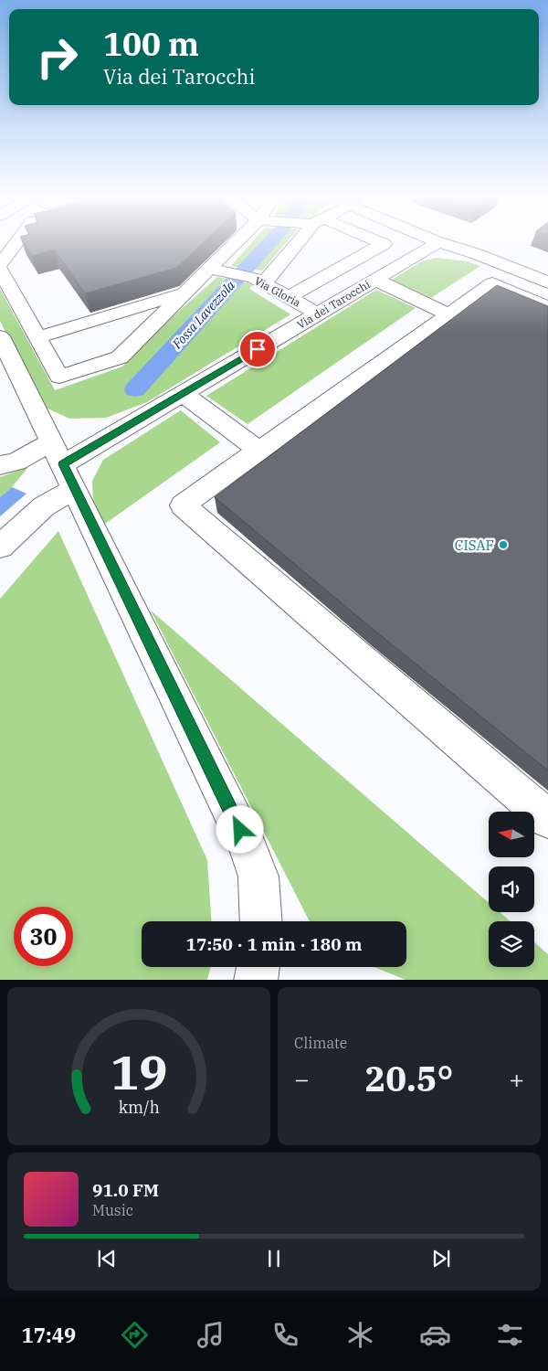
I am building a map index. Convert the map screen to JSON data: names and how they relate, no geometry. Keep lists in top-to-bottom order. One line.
{"streets":{"street":["Via Gloria","Via dei Tarocchi"]},"crossings":[["Via Gloria","Via dei Tarocchi"]],"water":["Fossa Lavezzola"],"places":["CISAF"],"north":"left","page":{"turn":["100 m","Via dei Tarocchi"],"limit":"30","trip":"17:50 · 1 min · 180 m","tile":"Climate","heat":["−","20.5°","+"],"song":["91.0 FM","Music"],"tabs":"17:49","gauge":["19","km/h"]}}
